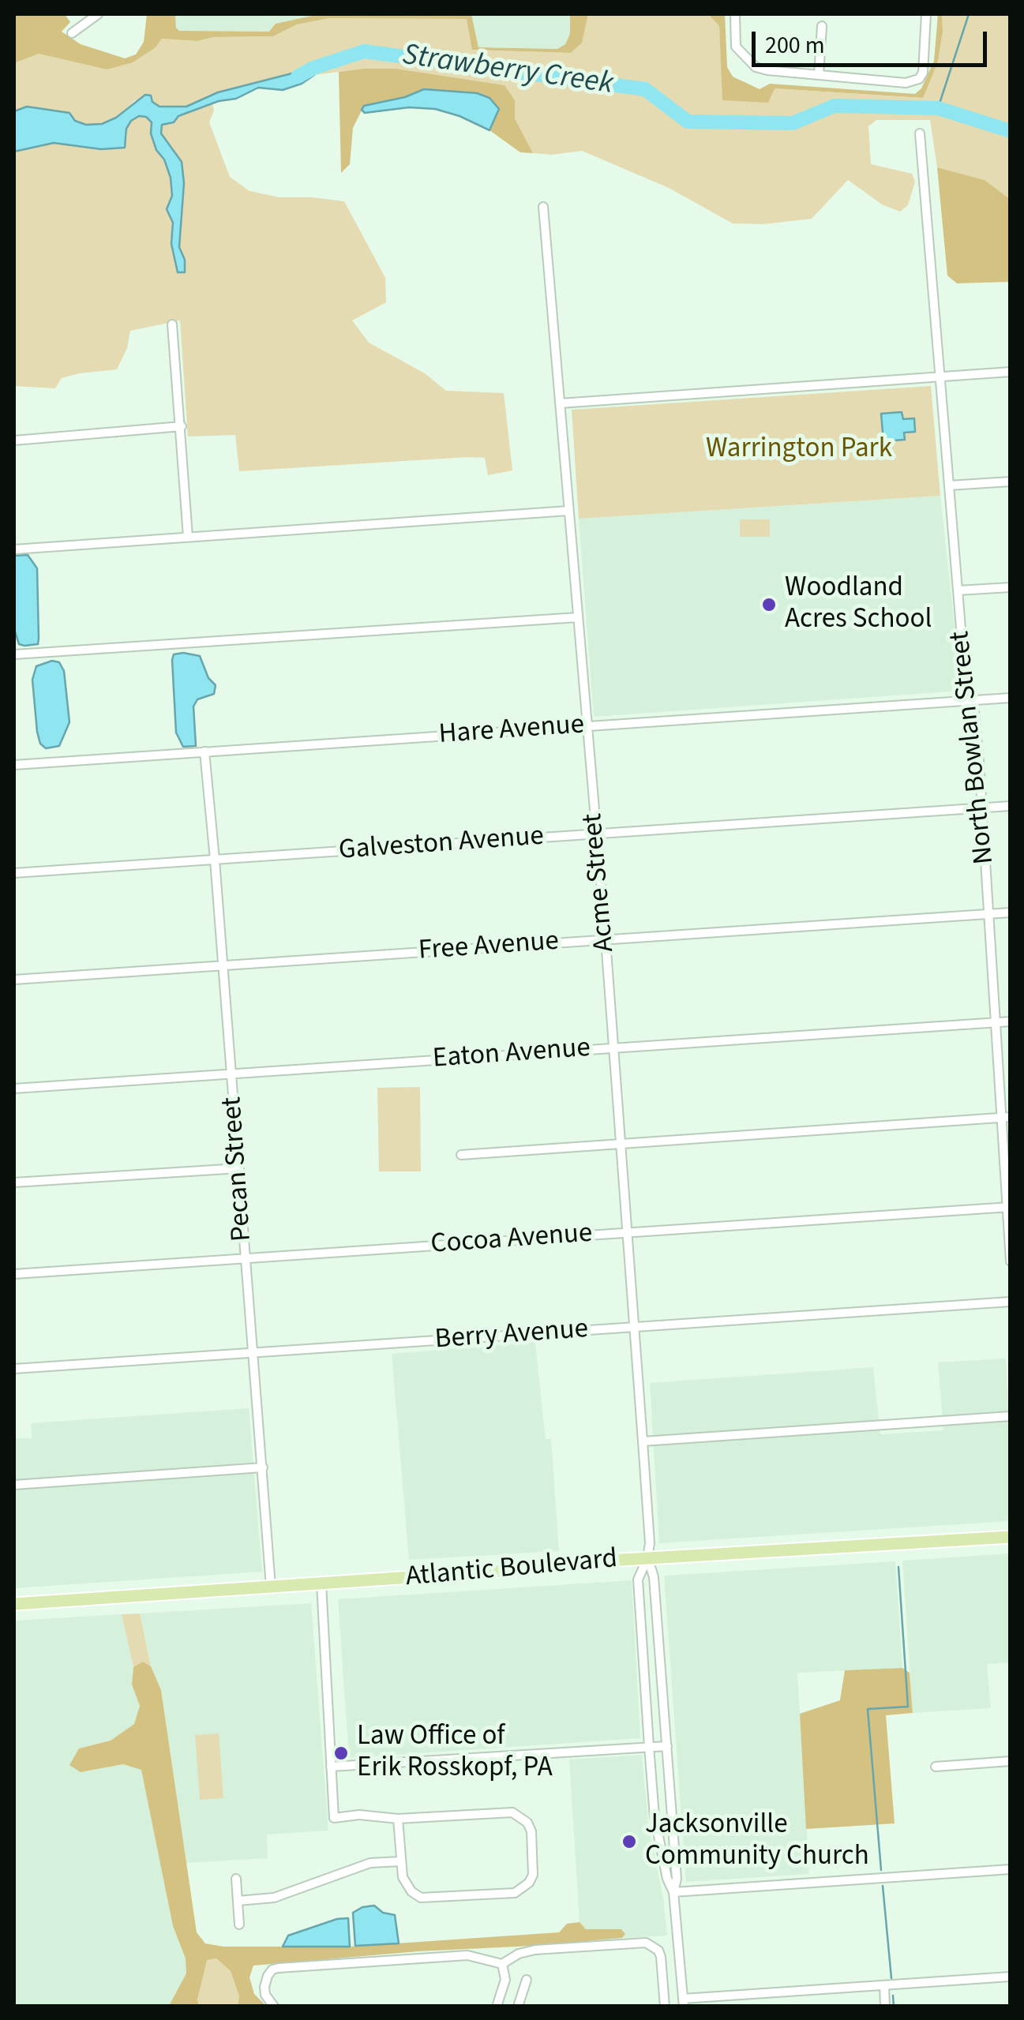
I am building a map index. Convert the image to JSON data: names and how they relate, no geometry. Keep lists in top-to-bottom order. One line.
{"streets":{"main road":["Atlantic Boulevard"],"street":["Hare Avenue","North Bowlan Street","Galveston Avenue","Acme Street","Free Avenue","Eaton Avenue","Pecan Street","Cocoa Avenue","Berry Avenue"]},"crossings":[["Hare Avenue","North Bowlan Street"],["Hare Avenue","Acme Street"],["Hare Avenue","Pecan Street"],["North Bowlan Street","Galveston Avenue"],["North Bowlan Street","Free Avenue"],["North Bowlan Street","Eaton Avenue"],["North Bowlan Street","Cocoa Avenue"],["Galveston Avenue","Acme Street"],["Galveston Avenue","Pecan Street"],["Acme Street","Free Avenue"],["Acme Street","Eaton Avenue"],["Acme Street","Cocoa Avenue"],["Acme Street","Berry Avenue"],["Acme Street","Atlantic Boulevard"],["Free Avenue","Pecan Street"],["Eaton Avenue","Pecan Street"],["Pecan Street","Cocoa Avenue"],["Pecan Street","Berry Avenue"],["Pecan Street","Atlantic Boulevard"]],"water":["Strawberry Creek"],"parks":["Warrington Park"],"places":["Woodland Acres School","Law Office of Erik Rosskopf, PA","Jacksonville Community Church"],"scale_bar":"200 m"}
